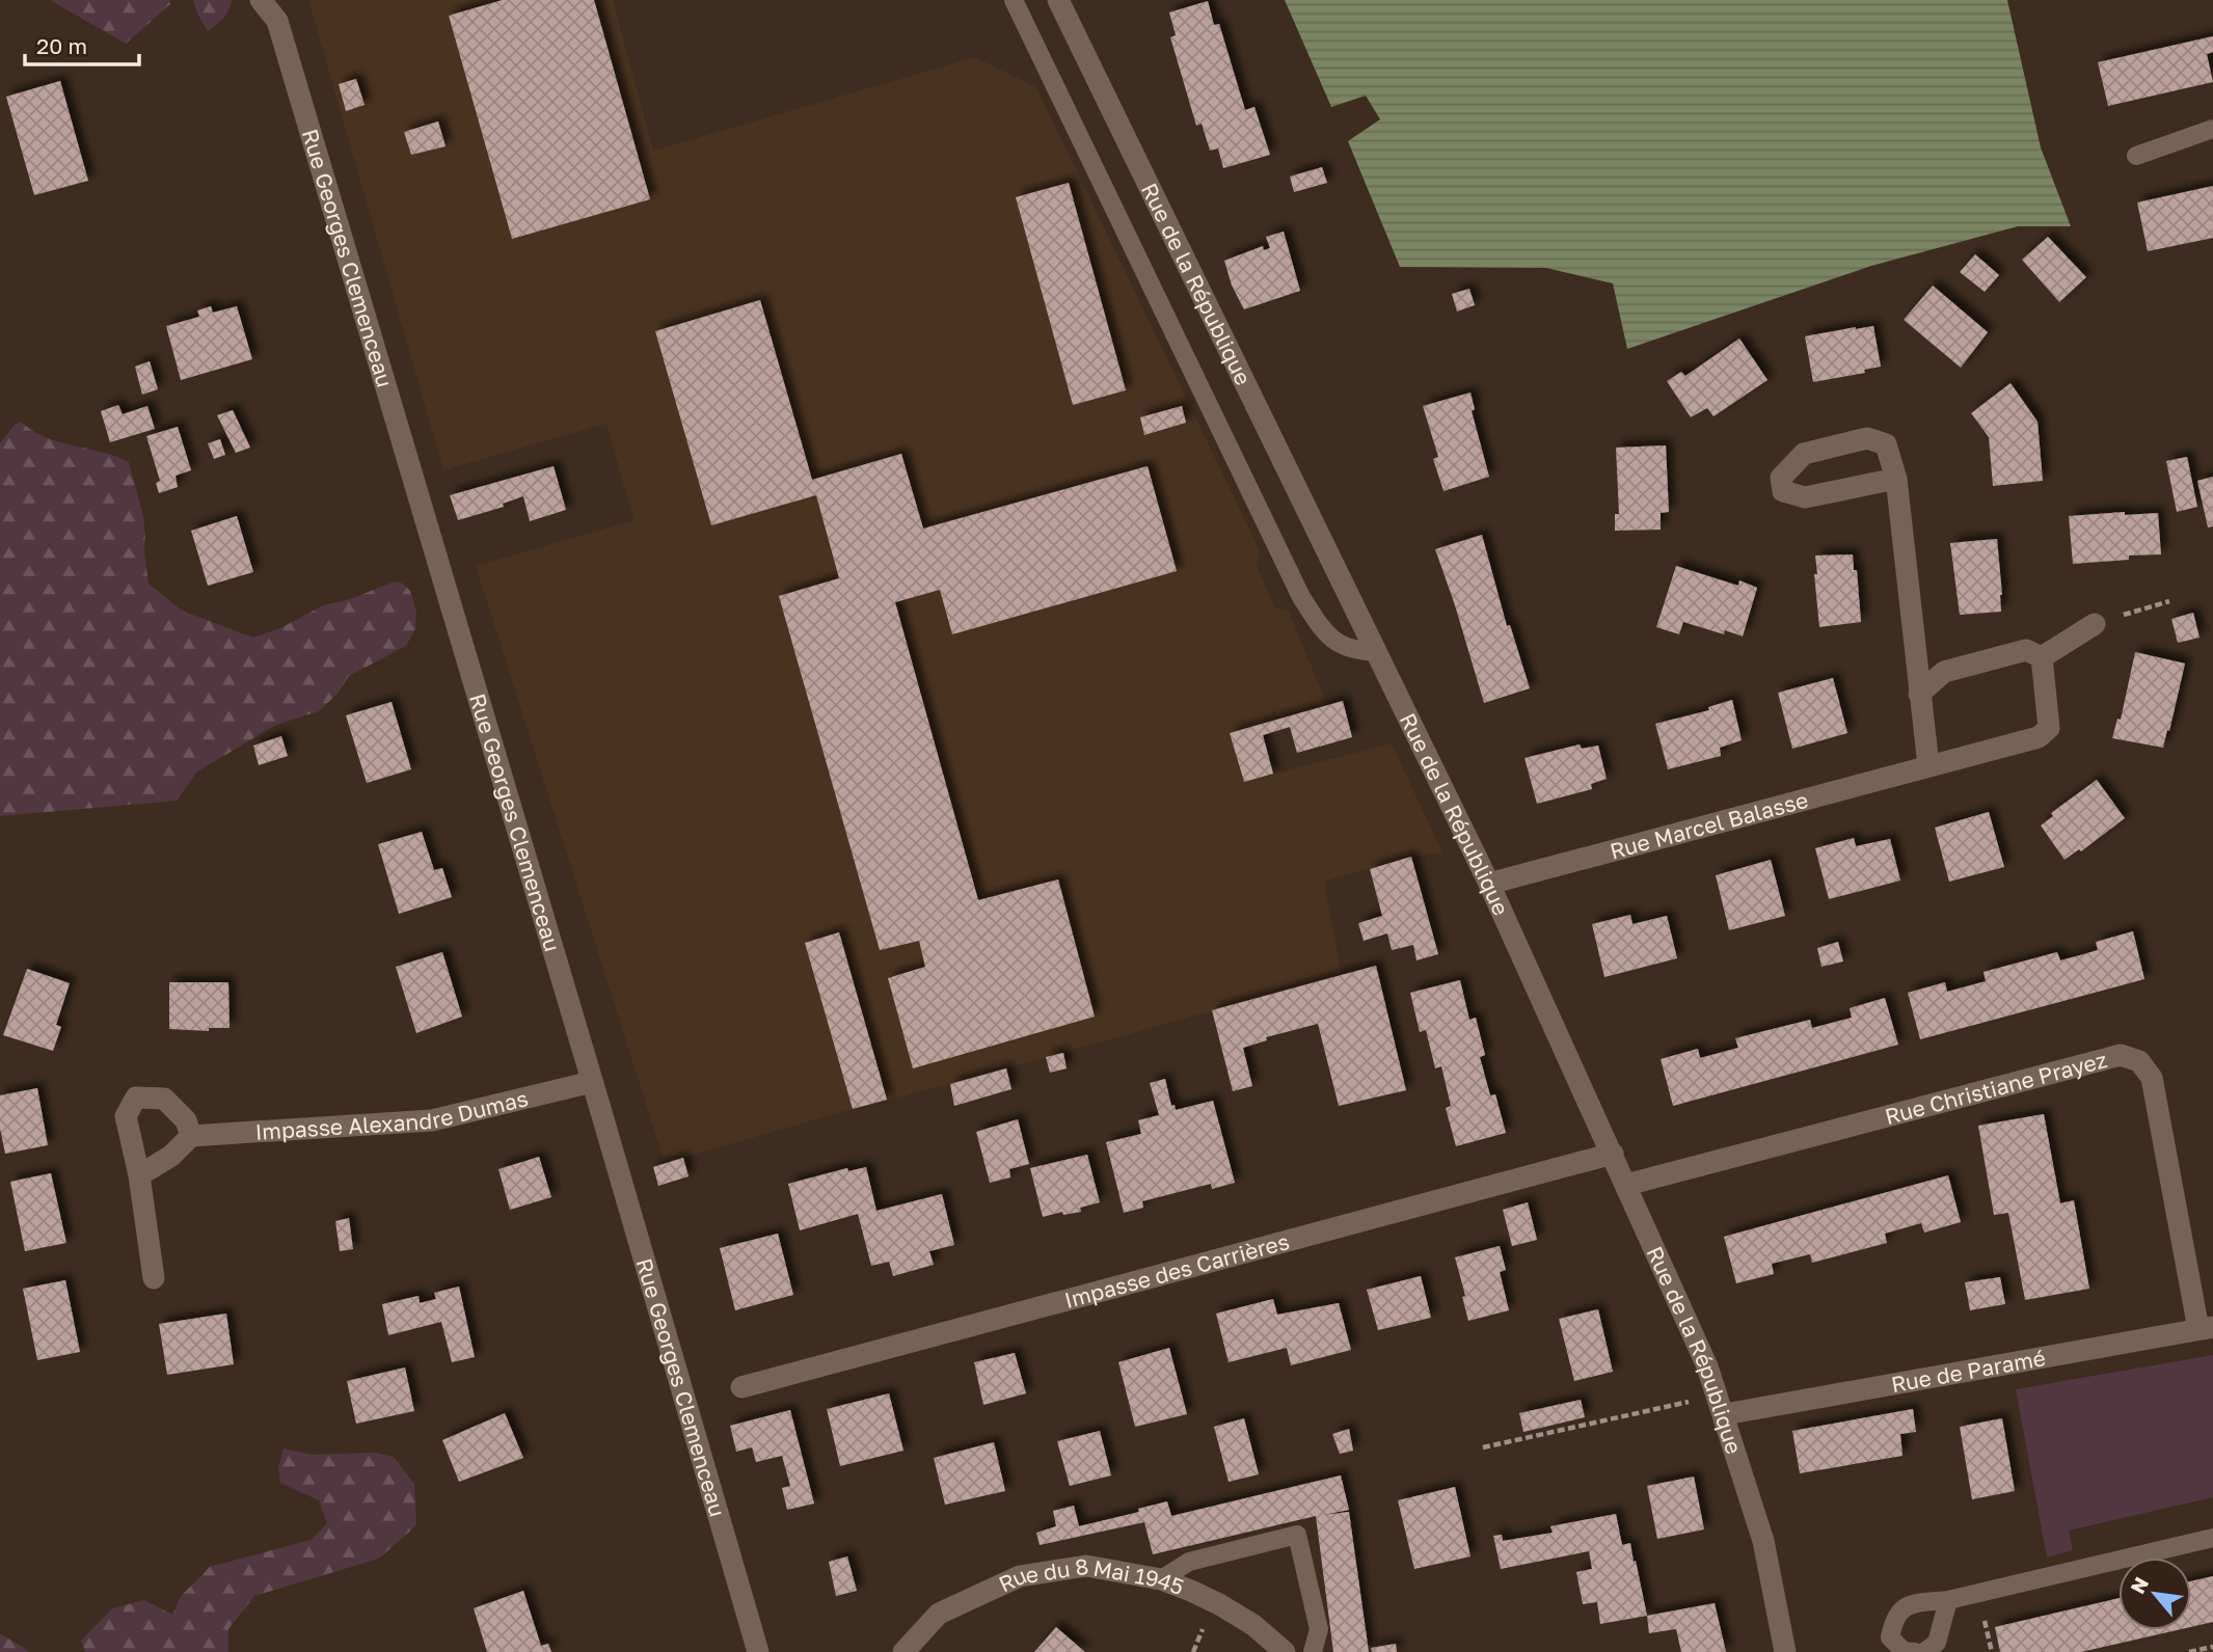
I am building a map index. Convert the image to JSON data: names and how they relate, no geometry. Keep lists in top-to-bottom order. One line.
{"streets":{"street":["Rue Georges Clemenceau","Rue de la République","Rue Marcel Balasse","Rue Christiane Prayez","Impasse Alexandre Dumas","Impasse des Carrières","Rue de Paramé","Rue du 8 Mai 1945"]},"crossings":[["Rue Georges Clemenceau","Impasse Alexandre Dumas"],["Rue de la République","Rue Marcel Balasse"],["Rue de la République","Rue Christiane Prayez"],["Rue de la République","Impasse des Carrières"],["Rue de la République","Rue de Paramé"],["Rue Christiane Prayez","Rue de Paramé"]],"scale_bar":"20 m","north":"top left"}
